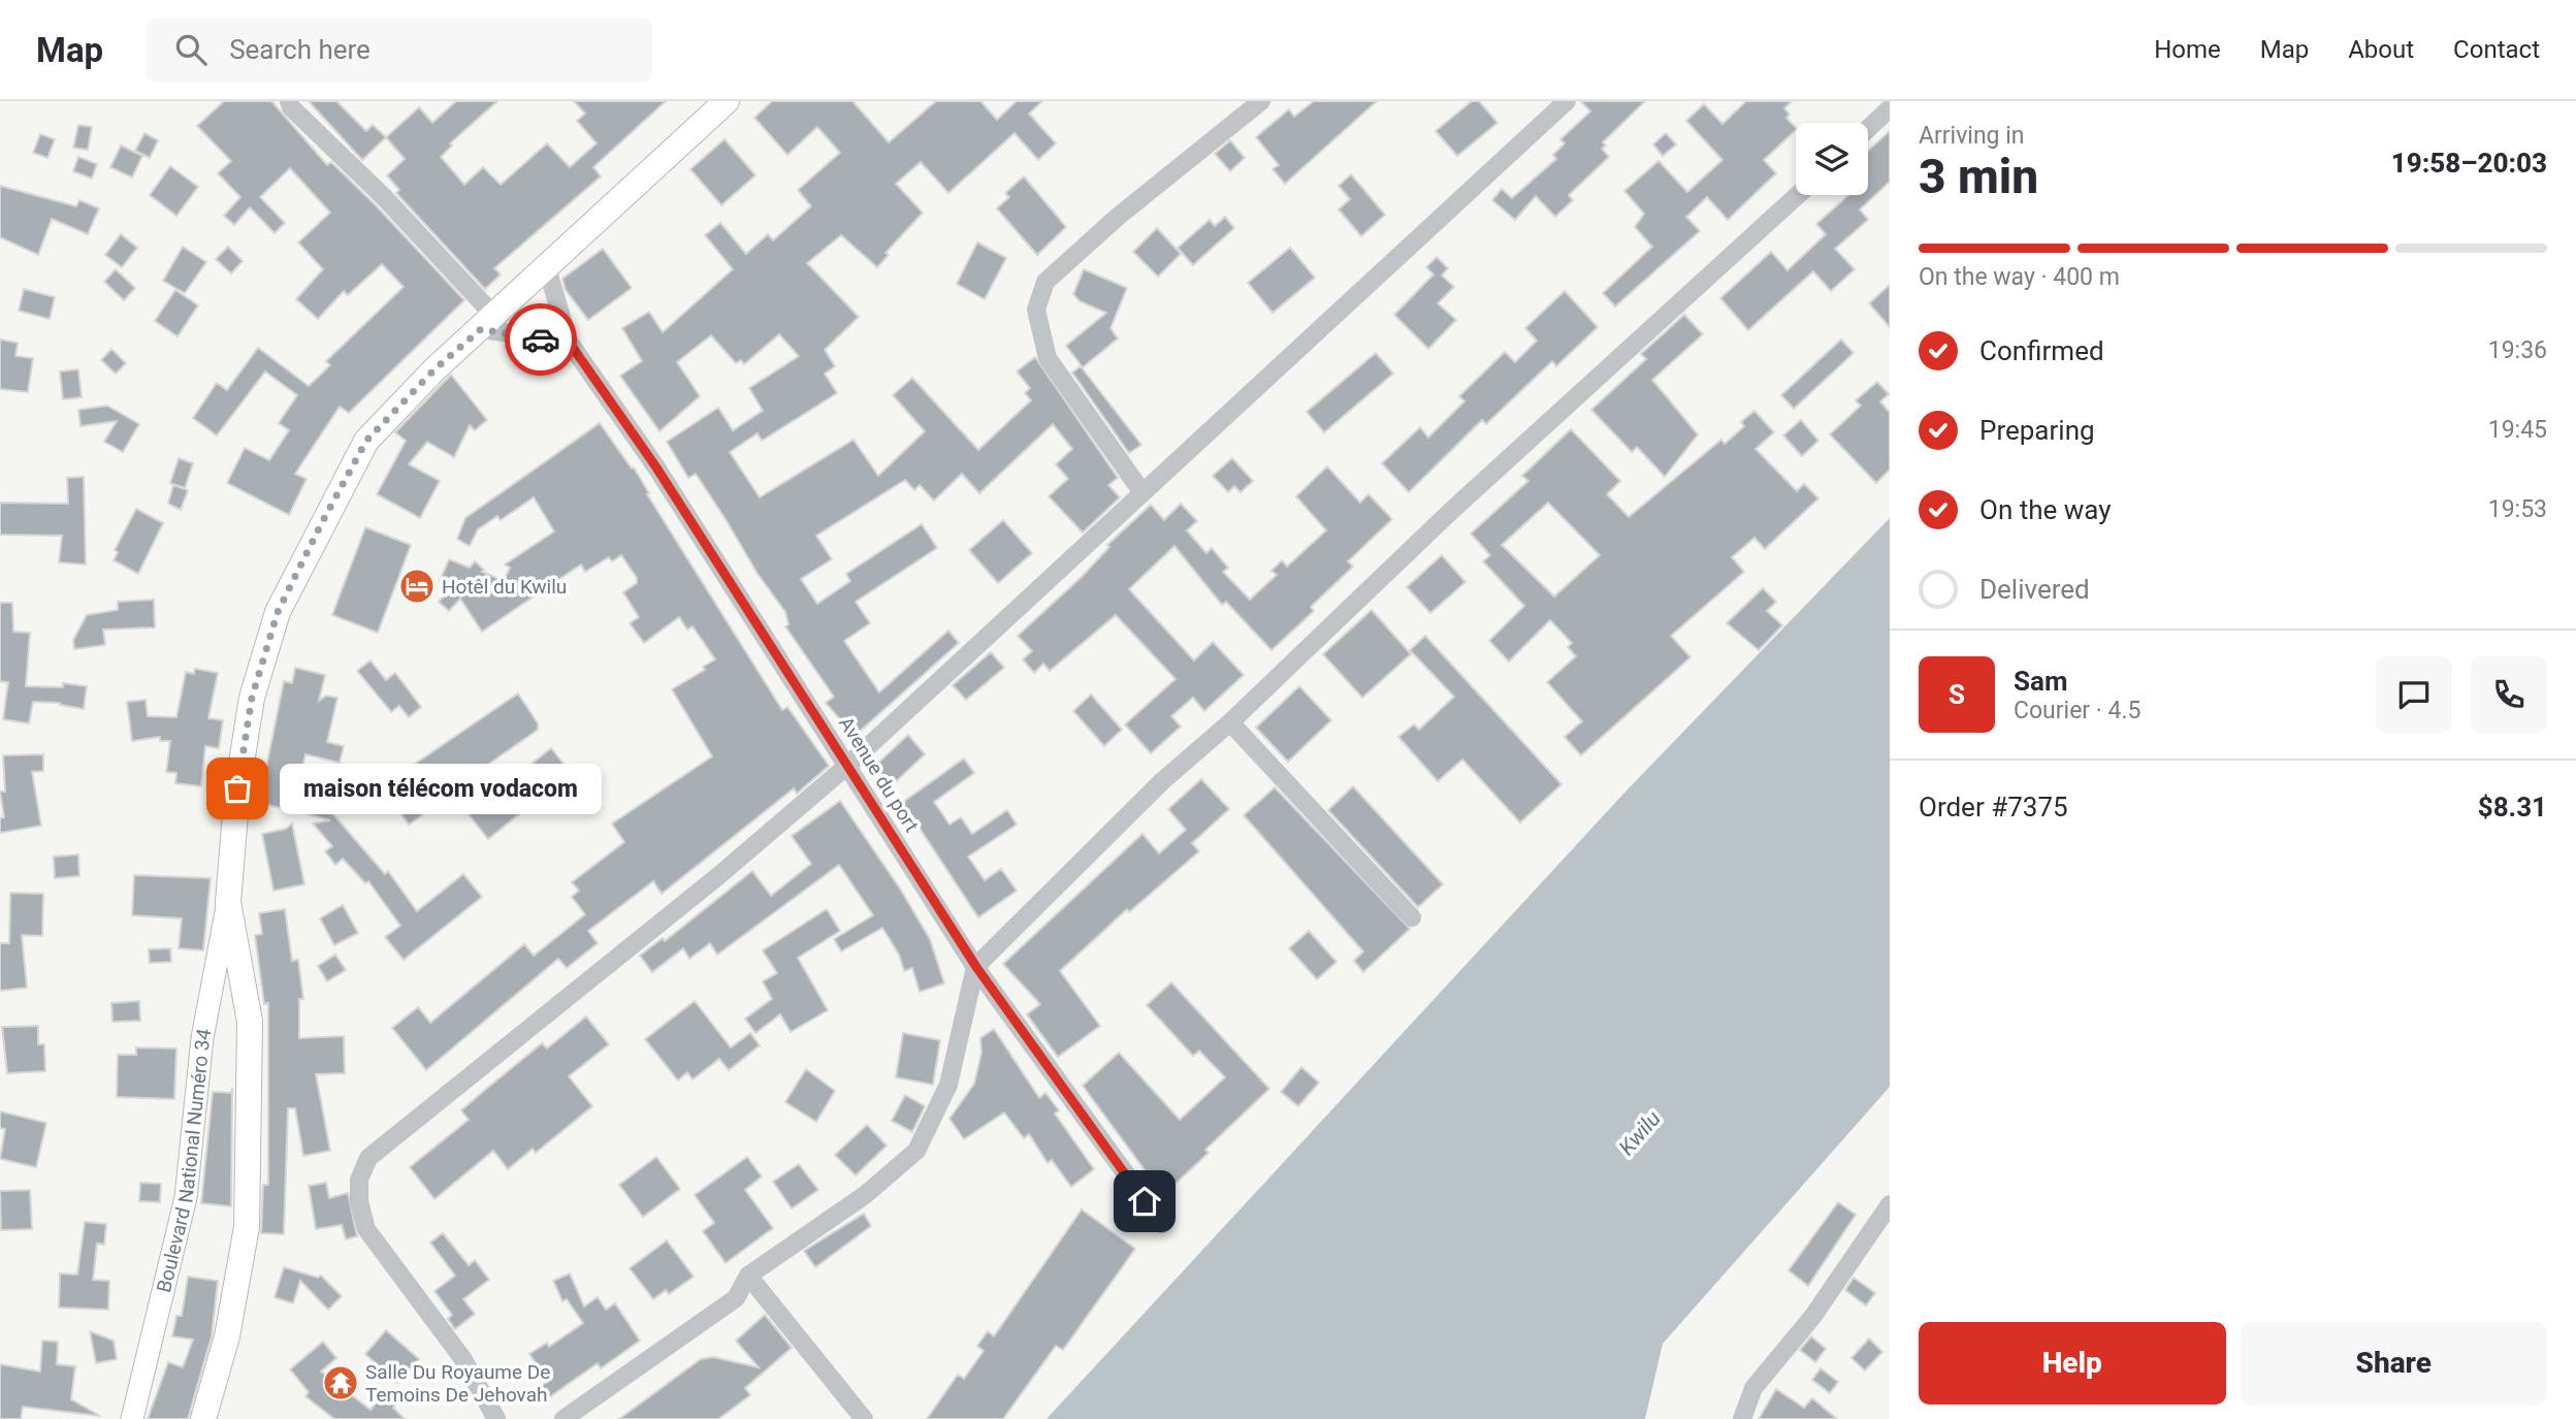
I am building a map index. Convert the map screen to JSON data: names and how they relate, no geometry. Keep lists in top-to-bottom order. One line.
{"streets":{"main road":["Boulevard National Numéro 34"],"street":["Avenue du port"]},"water":["Kwilu"],"places":{"hotel":["Hotêl du Kwilu"],"other":["maison télécom vodacom"],"temple":["Salle Du Royaume De Temoins De Jehovah"]},"page":{"header":"Map","search":"Search here","nav":["Home","Map","About","Contact"],"heading":["3 min","Arriving in","19:58–20:03"],"panel":["Sam","Courier · 4.5","Order #7375","$8.31"],"bar":"On the way · 400 m","list":[["Confirmed","19:36"],["Preparing","19:45"],["On the way","19:53"],"Delivered"],"round":"S","bubble":"maison télécom vodacom","buttons":["Help","Share"]}}
